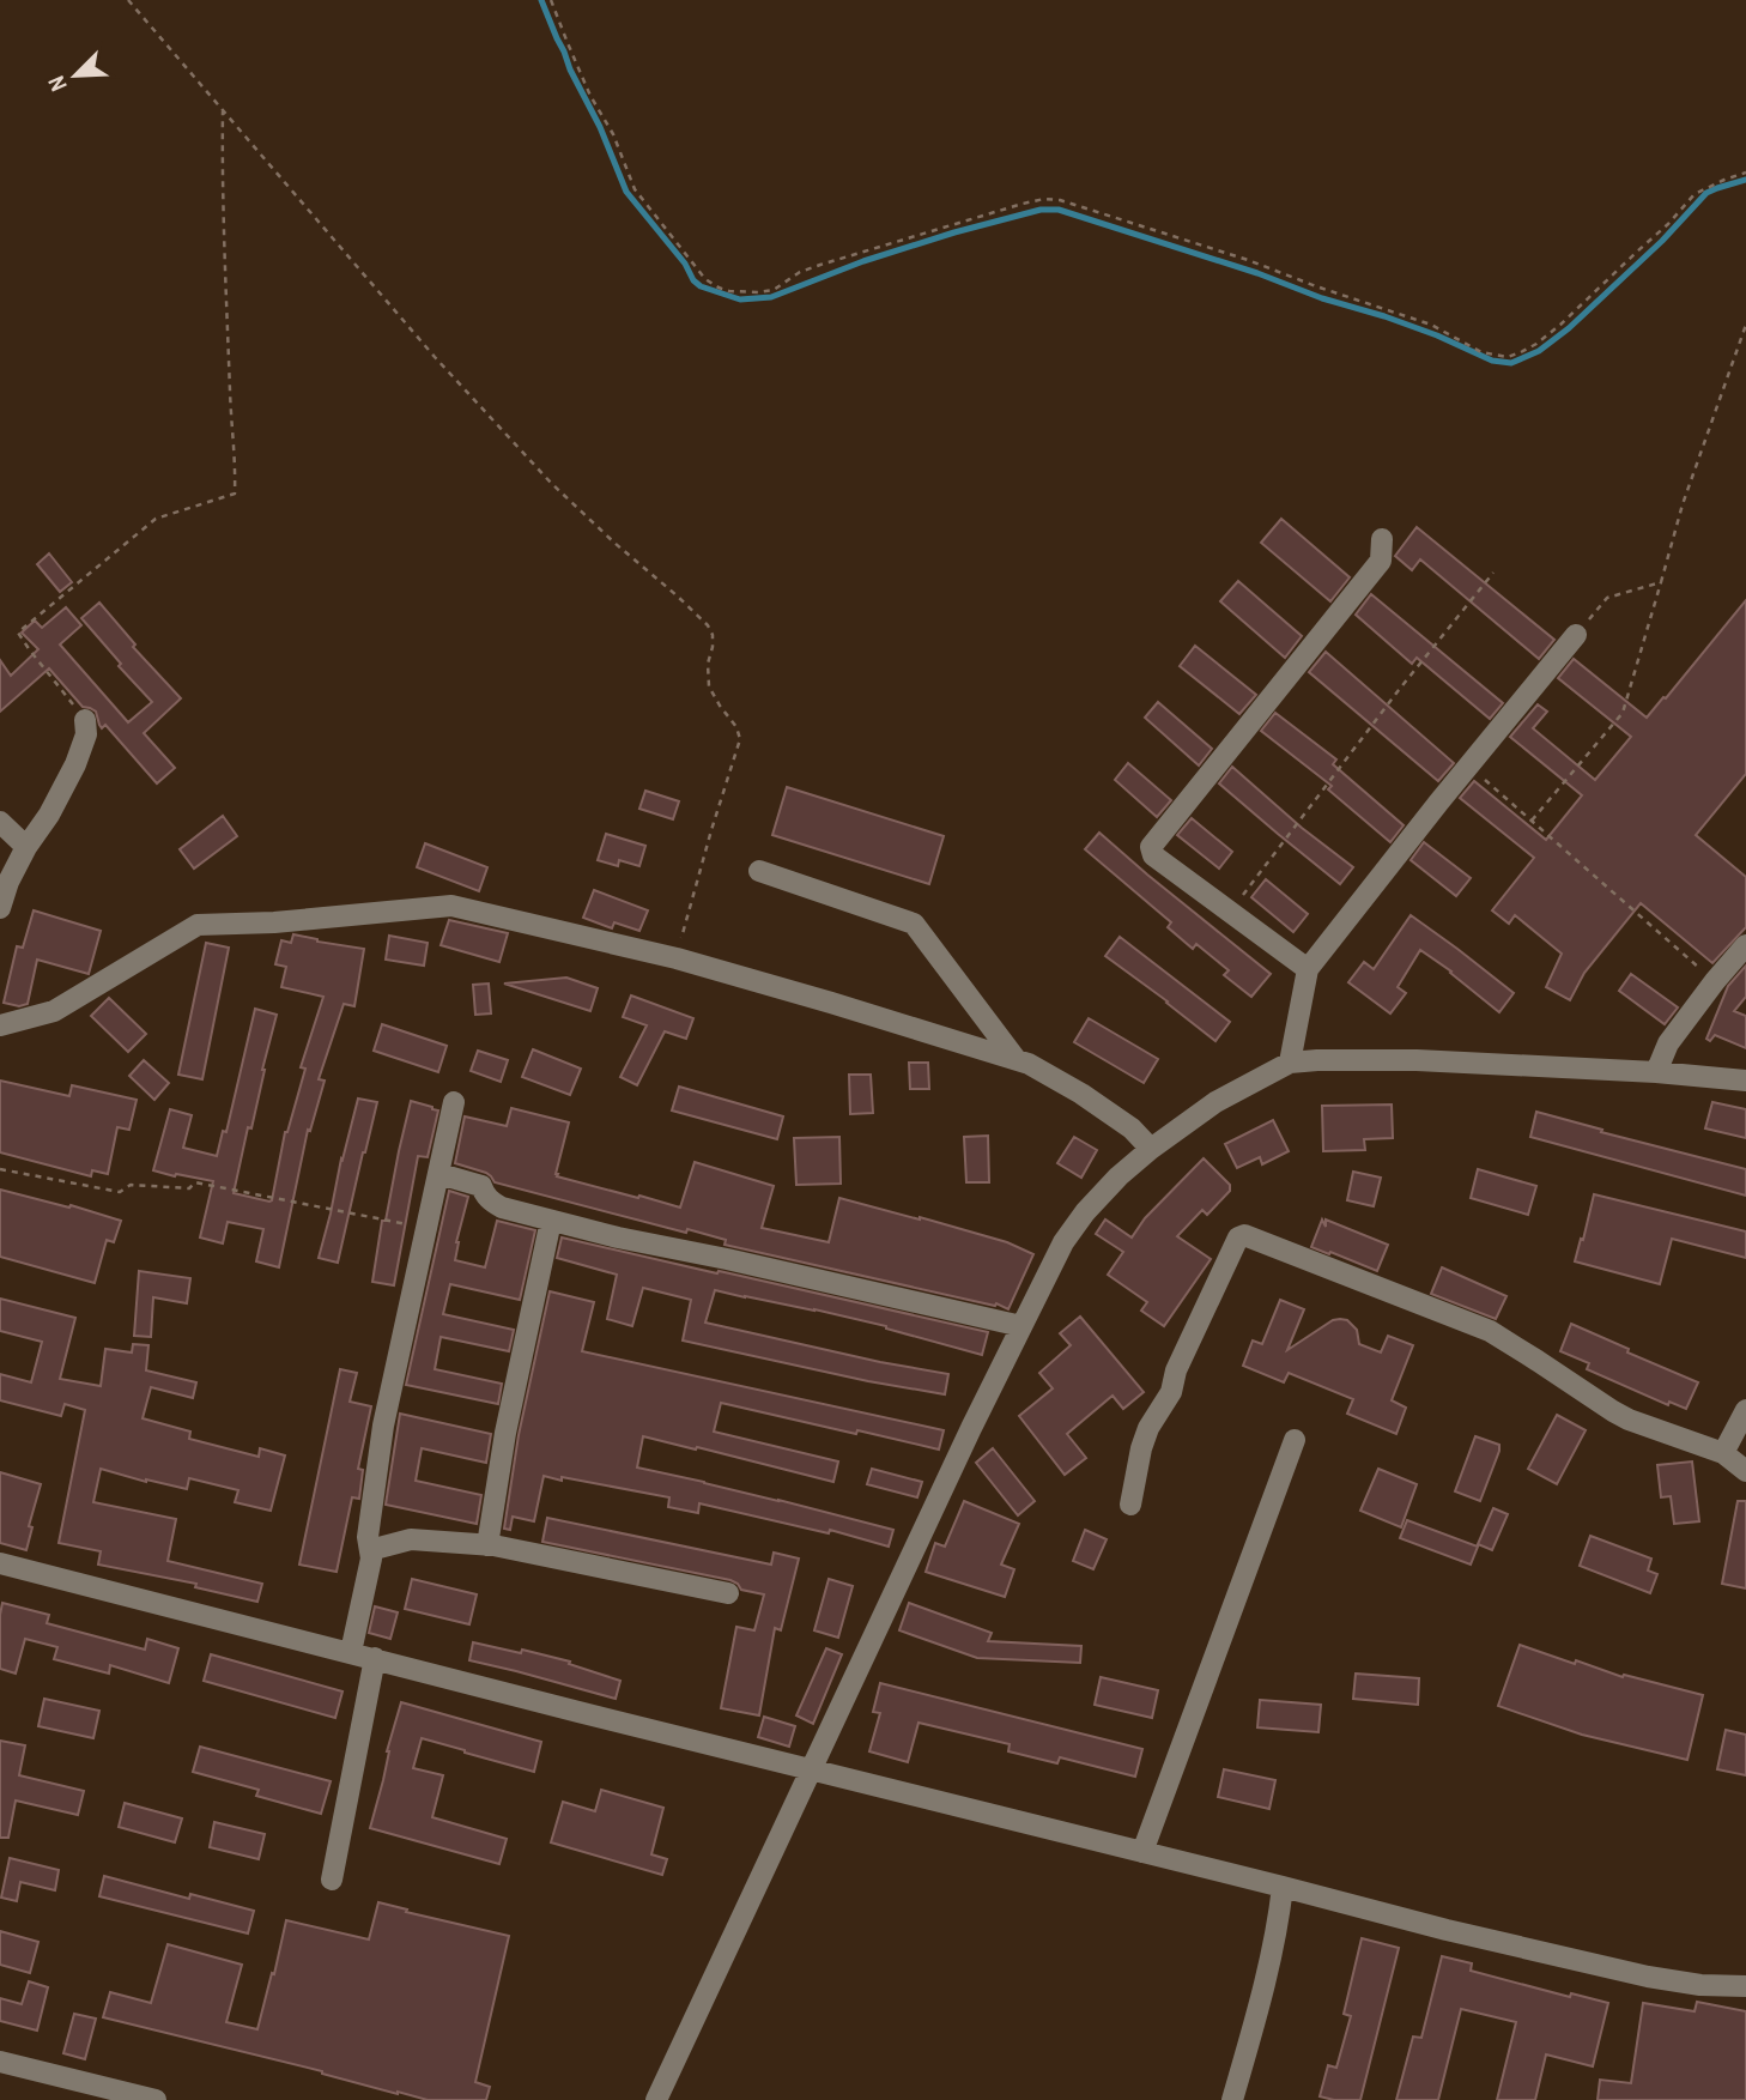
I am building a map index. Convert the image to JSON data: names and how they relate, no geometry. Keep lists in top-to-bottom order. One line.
{"north":"bottom left"}
